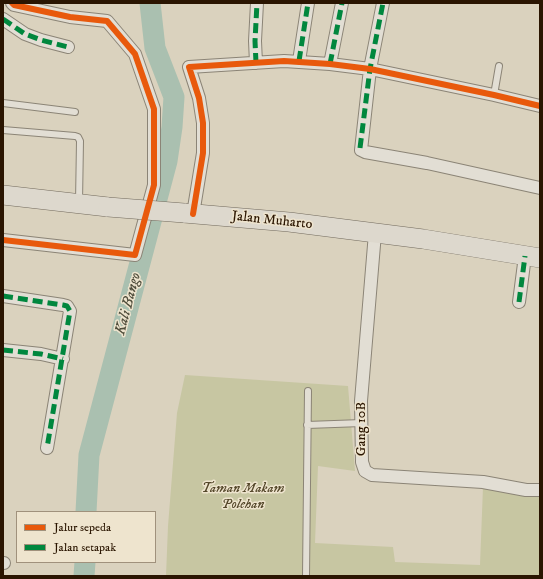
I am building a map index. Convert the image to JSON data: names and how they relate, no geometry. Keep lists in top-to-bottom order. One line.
{"streets":{"main road":["Jalan Muharto"],"street":["Gang 10B"]},"crossings":[["Jalan Muharto","Gang 10B"]],"water":["Kali Bango"],"parks":["Taman Makam Polehan"],"legend":["Jalur sepeda","Jalan setapak"]}
